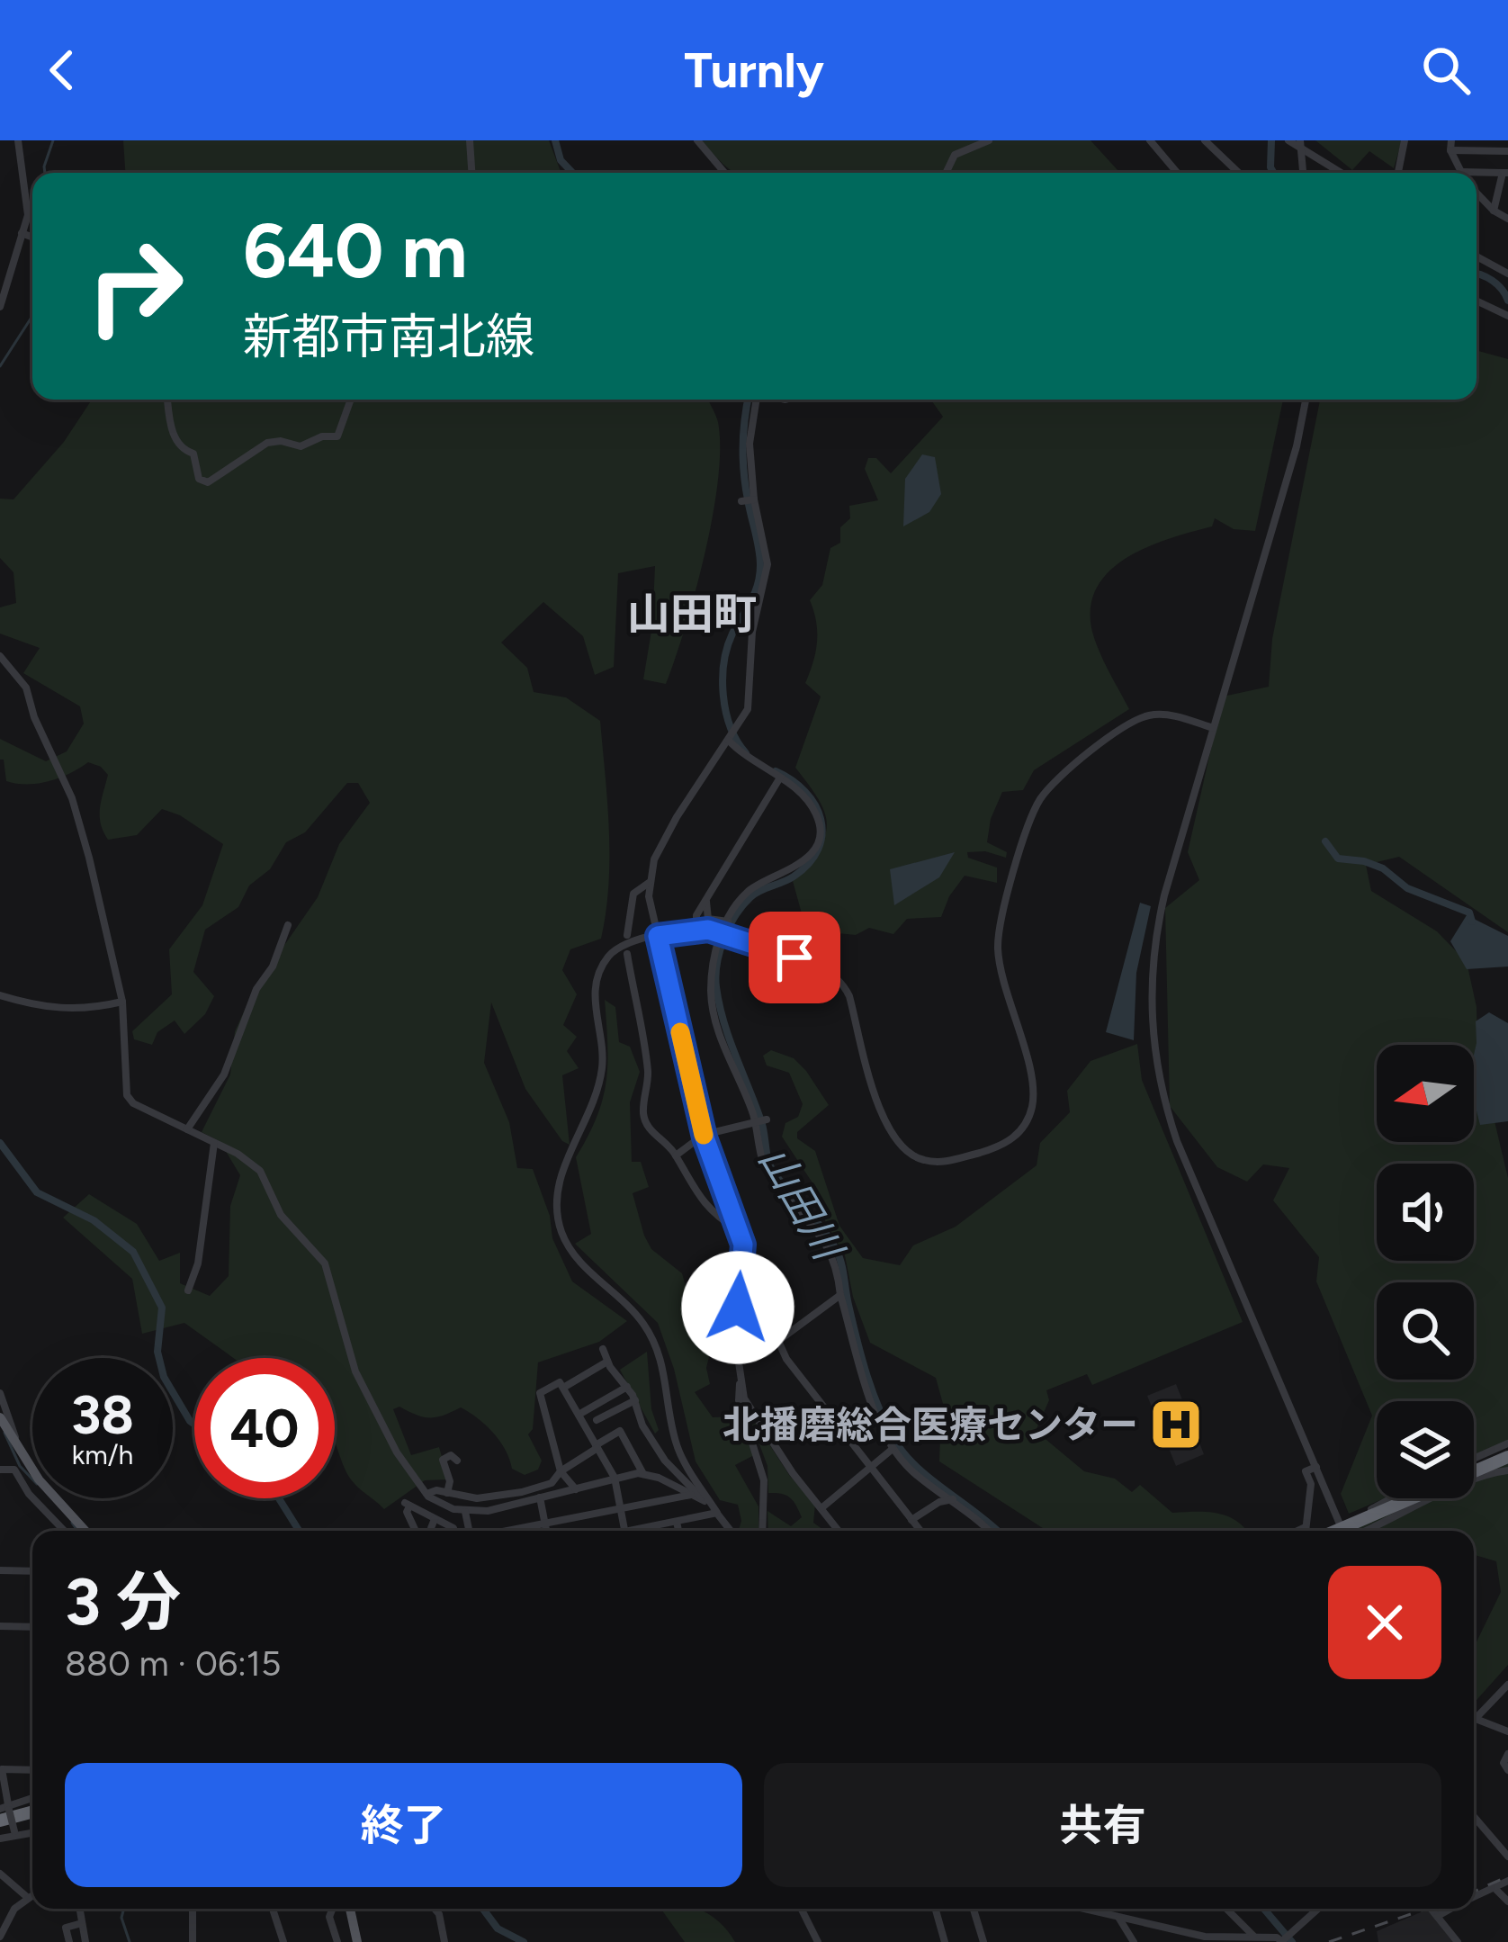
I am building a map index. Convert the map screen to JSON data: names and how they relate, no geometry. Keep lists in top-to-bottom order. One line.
{"districts":["山田町"],"water":["山田川"],"places":{"hospital":["北播磨総合医療センター"]},"north":"left","page":{"header":"Turnly","turn":["640 m","新都市南北線"],"speed":"38 km/h","limit":"40","heading":["3 分","880 m · 06:15"],"buttons":["終了","共有"]}}
